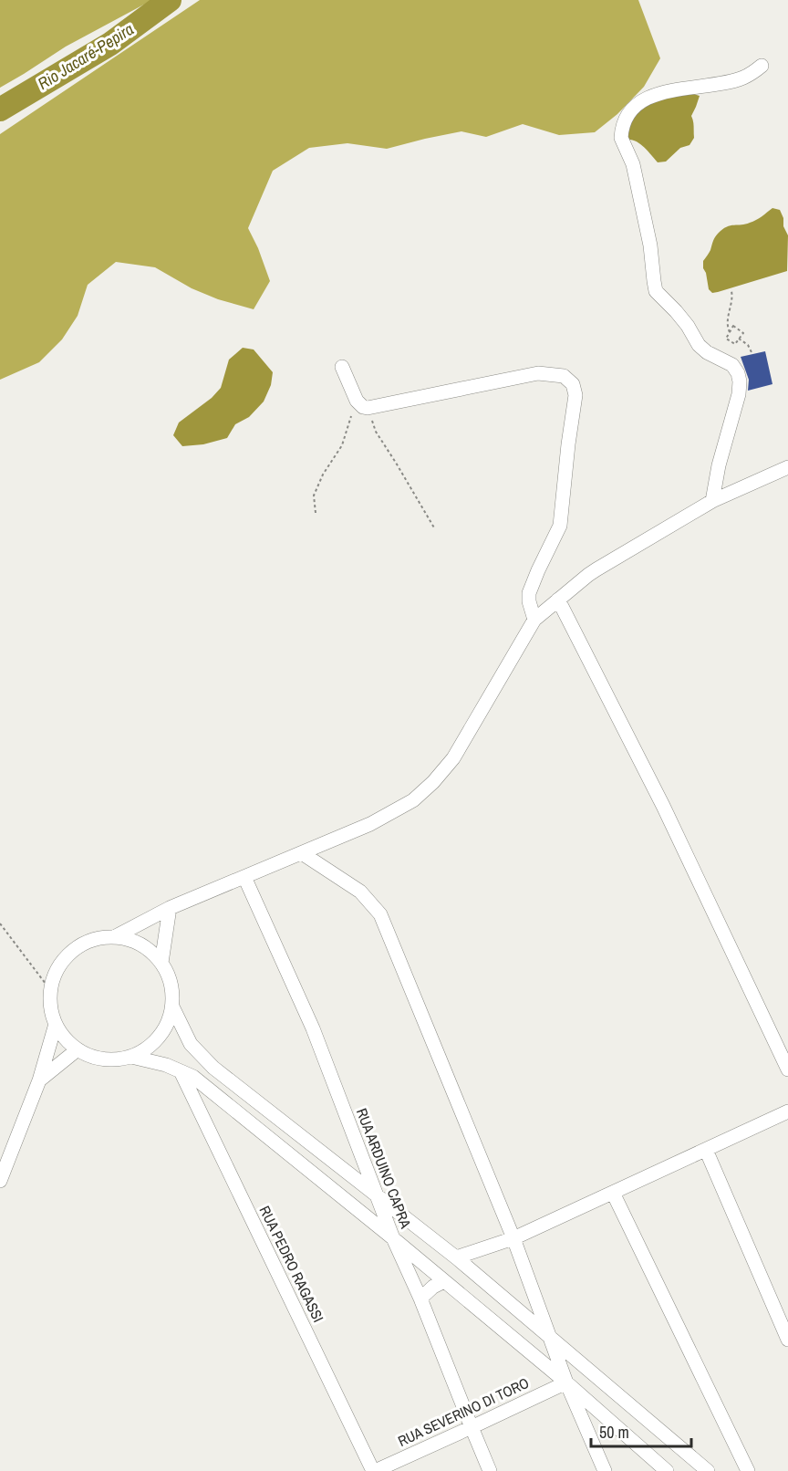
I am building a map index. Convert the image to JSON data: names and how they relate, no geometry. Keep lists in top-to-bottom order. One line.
{"streets":{"street":["RUA ARDUINO CAPRA","RUA PEDRO RAGASSI","RUA SEVERINO DI TORO"]},"crossings":[["RUA ARDUINO CAPRA","RUA SEVERINO DI TORO"],["RUA PEDRO RAGASSI","RUA SEVERINO DI TORO"]],"water":["Rio Jacaré-Pepira"],"scale_bar":"50 m"}
